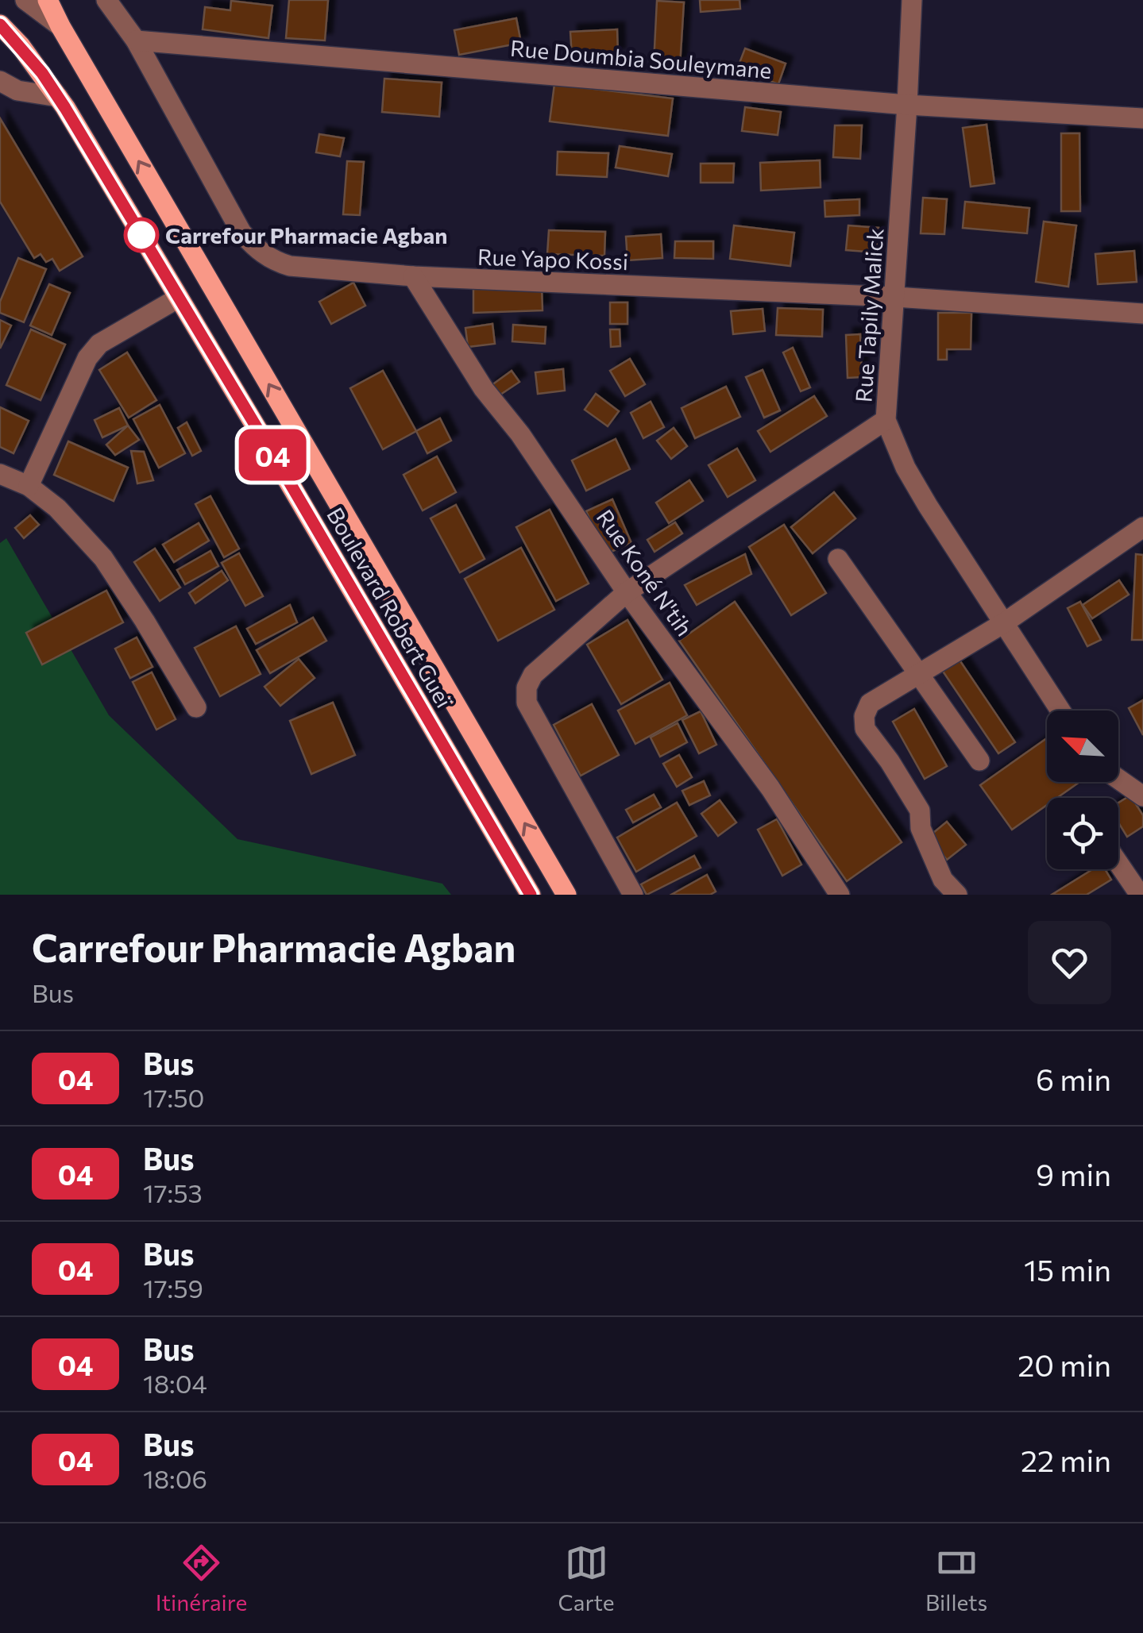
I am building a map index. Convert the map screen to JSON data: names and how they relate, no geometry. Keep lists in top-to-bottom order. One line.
{"streets":{"main road":["Boulevard Robert Gueï"],"street":["Rue Doumbia Souleymane","Rue Yapo Kossi","Rue Tapily Malick","Rue Koné N'tih"]},"crossings":[["Rue Doumbia Souleymane","Rue Yapo Kossi"],["Rue Doumbia Souleymane","Rue Tapily Malick"],["Rue Yapo Kossi","Rue Tapily Malick"],["Rue Yapo Kossi","Rue Koné N'tih"]],"one_way":["Boulevard Robert Gueï"],"places":["Carrefour Pharmacie Agban"],"lines":["bus line 04"],"north":"top left","page":{"on_map":"04","heading":["Carrefour Pharmacie Agban","Bus"],"list":[{"mark":"04","name":"Bus","note":"17:50","value":"6 min"},{"mark":"04","name":"Bus","note":"17:53","value":"9 min"},{"mark":"04","name":"Bus","note":"17:59","value":"15 min"},{"mark":"04","name":"Bus","note":"18:04","value":"20 min"},{"mark":"04","name":"Bus","note":"18:06","value":"22 min"}],"tabs":["Itinéraire","Carte","Billets"]}}
